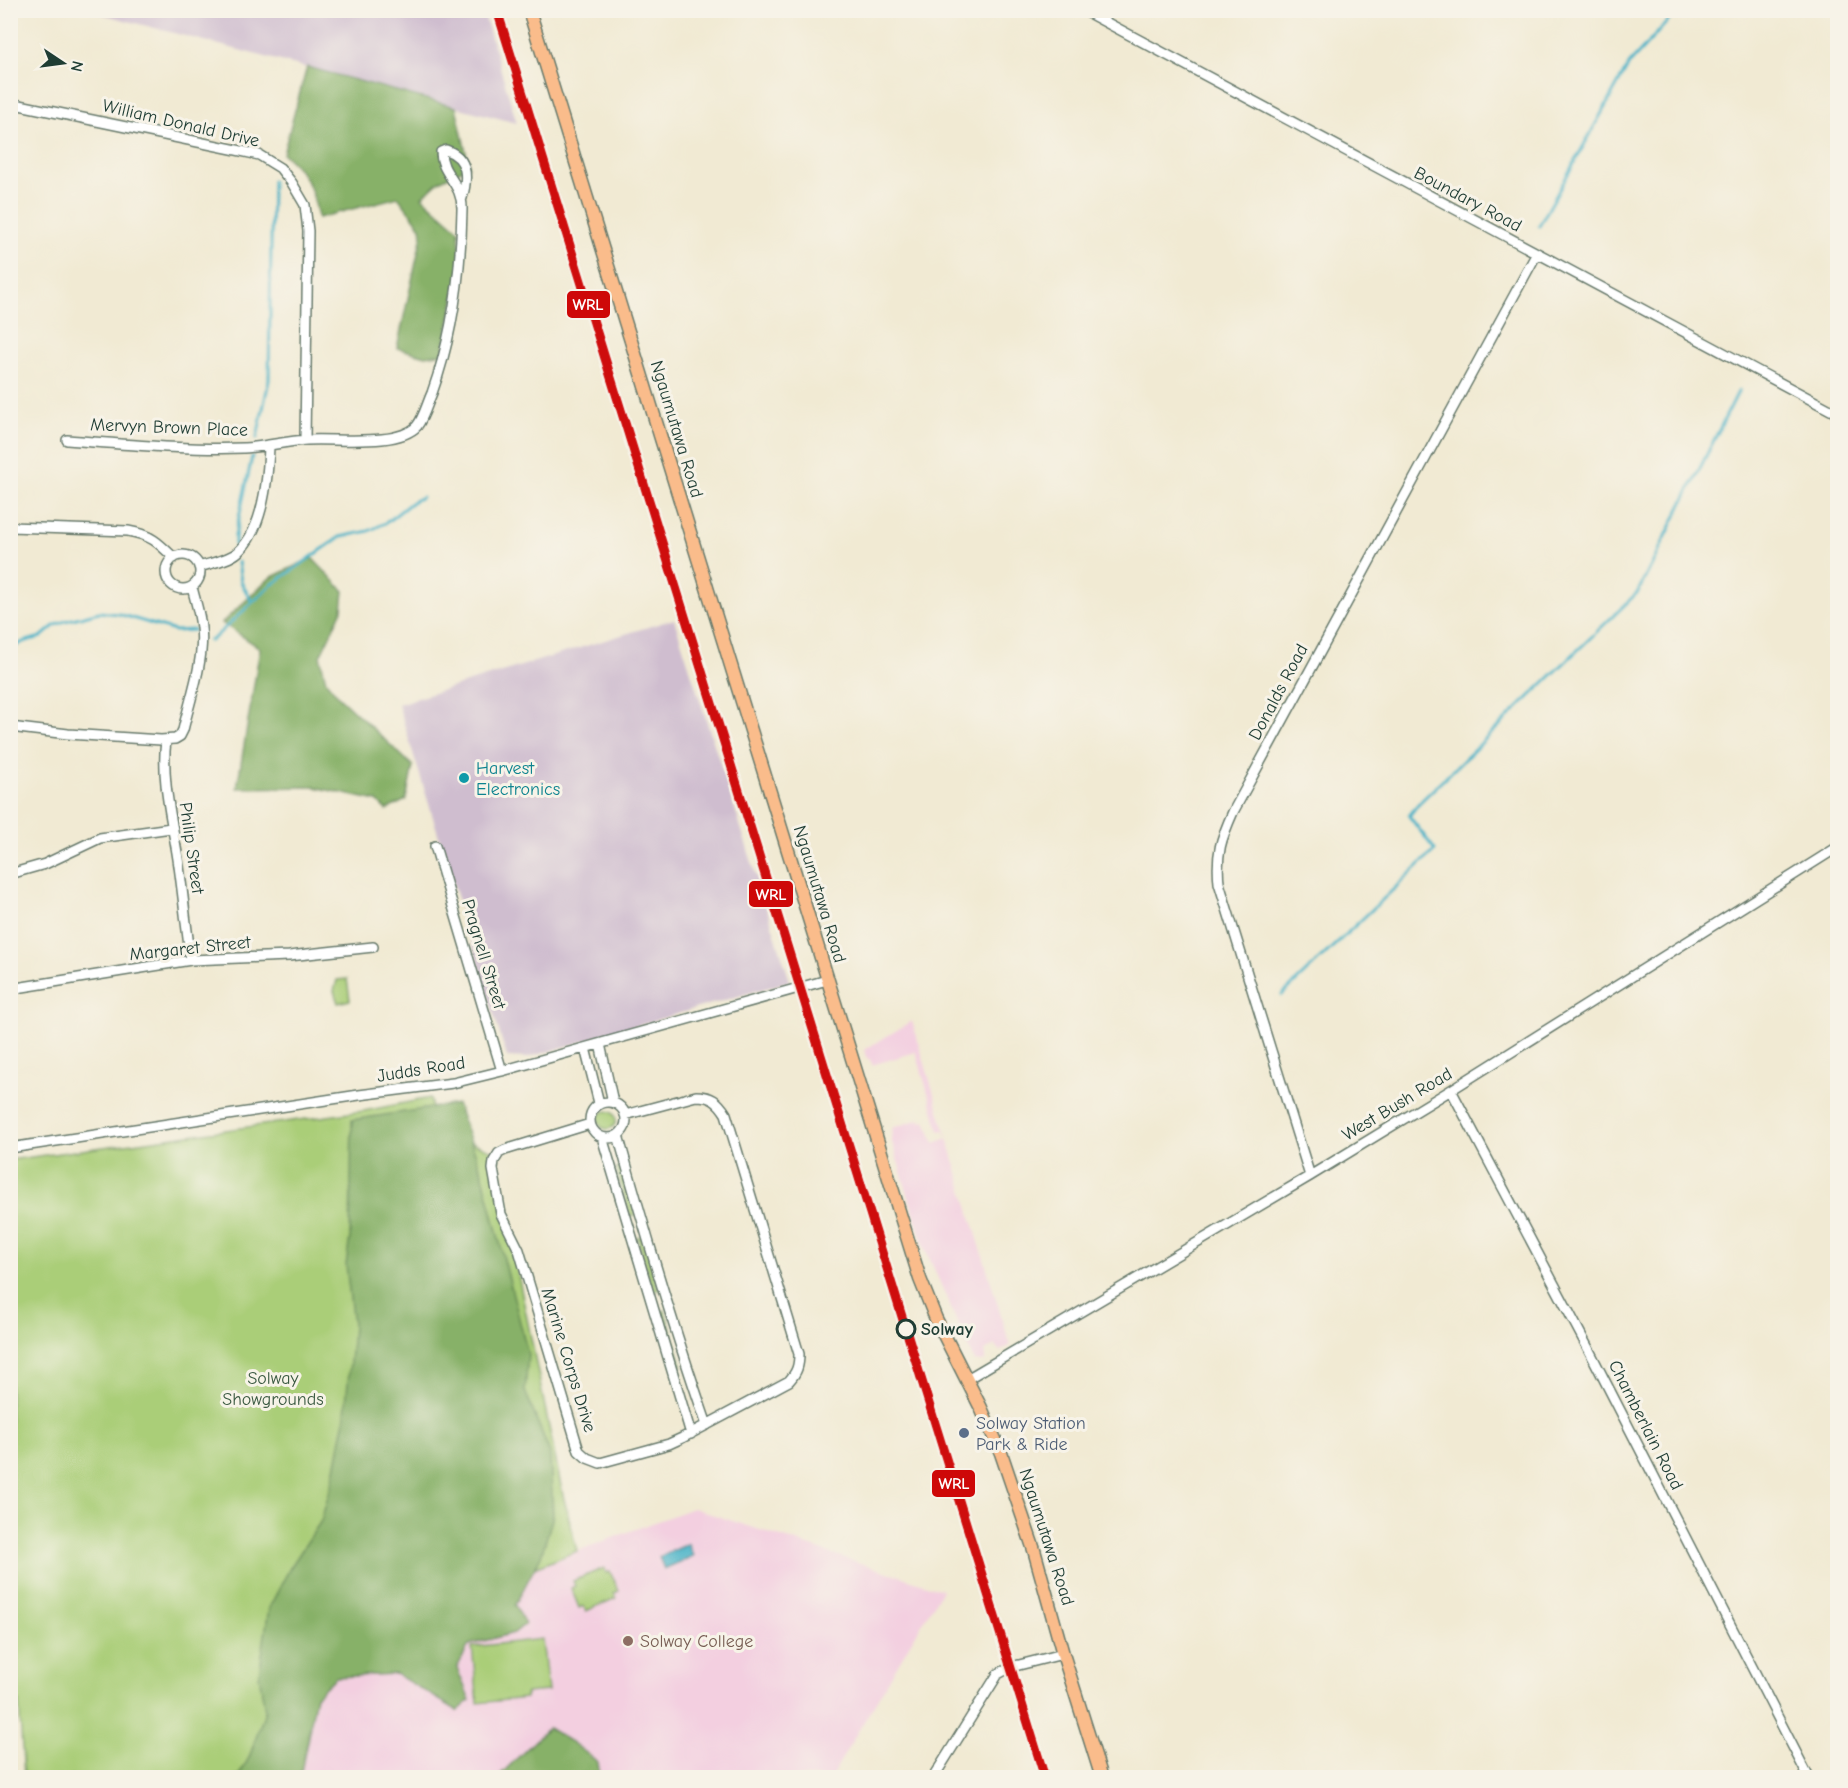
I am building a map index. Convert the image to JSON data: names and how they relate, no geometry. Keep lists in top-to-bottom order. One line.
{"streets":{"main road":["Ngaumutawa Road"],"street":["William Donald Drive","Boundary Road","Mervyn Brown Place","Donalds Road","Philip Street","Margaret Street","Pragnell Street","Judds Road","West Bush Road","Marine Corps Drive","Chamberlain Road"]},"crossings":[["William Donald Drive","Mervyn Brown Place"],["Boundary Road","Donalds Road"],["Ngaumutawa Road","Judds Road"],["Ngaumutawa Road","West Bush Road"],["Donalds Road","West Bush Road"],["Philip Street","Margaret Street"],["Pragnell Street","Judds Road"],["West Bush Road","Chamberlain Road"]],"parks":["Solway Showgrounds"],"places":["Harvest Electronics","Solway","Solway Station Park & Ride","Solway College"],"lines":["transit line WRL"],"north":"right"}
